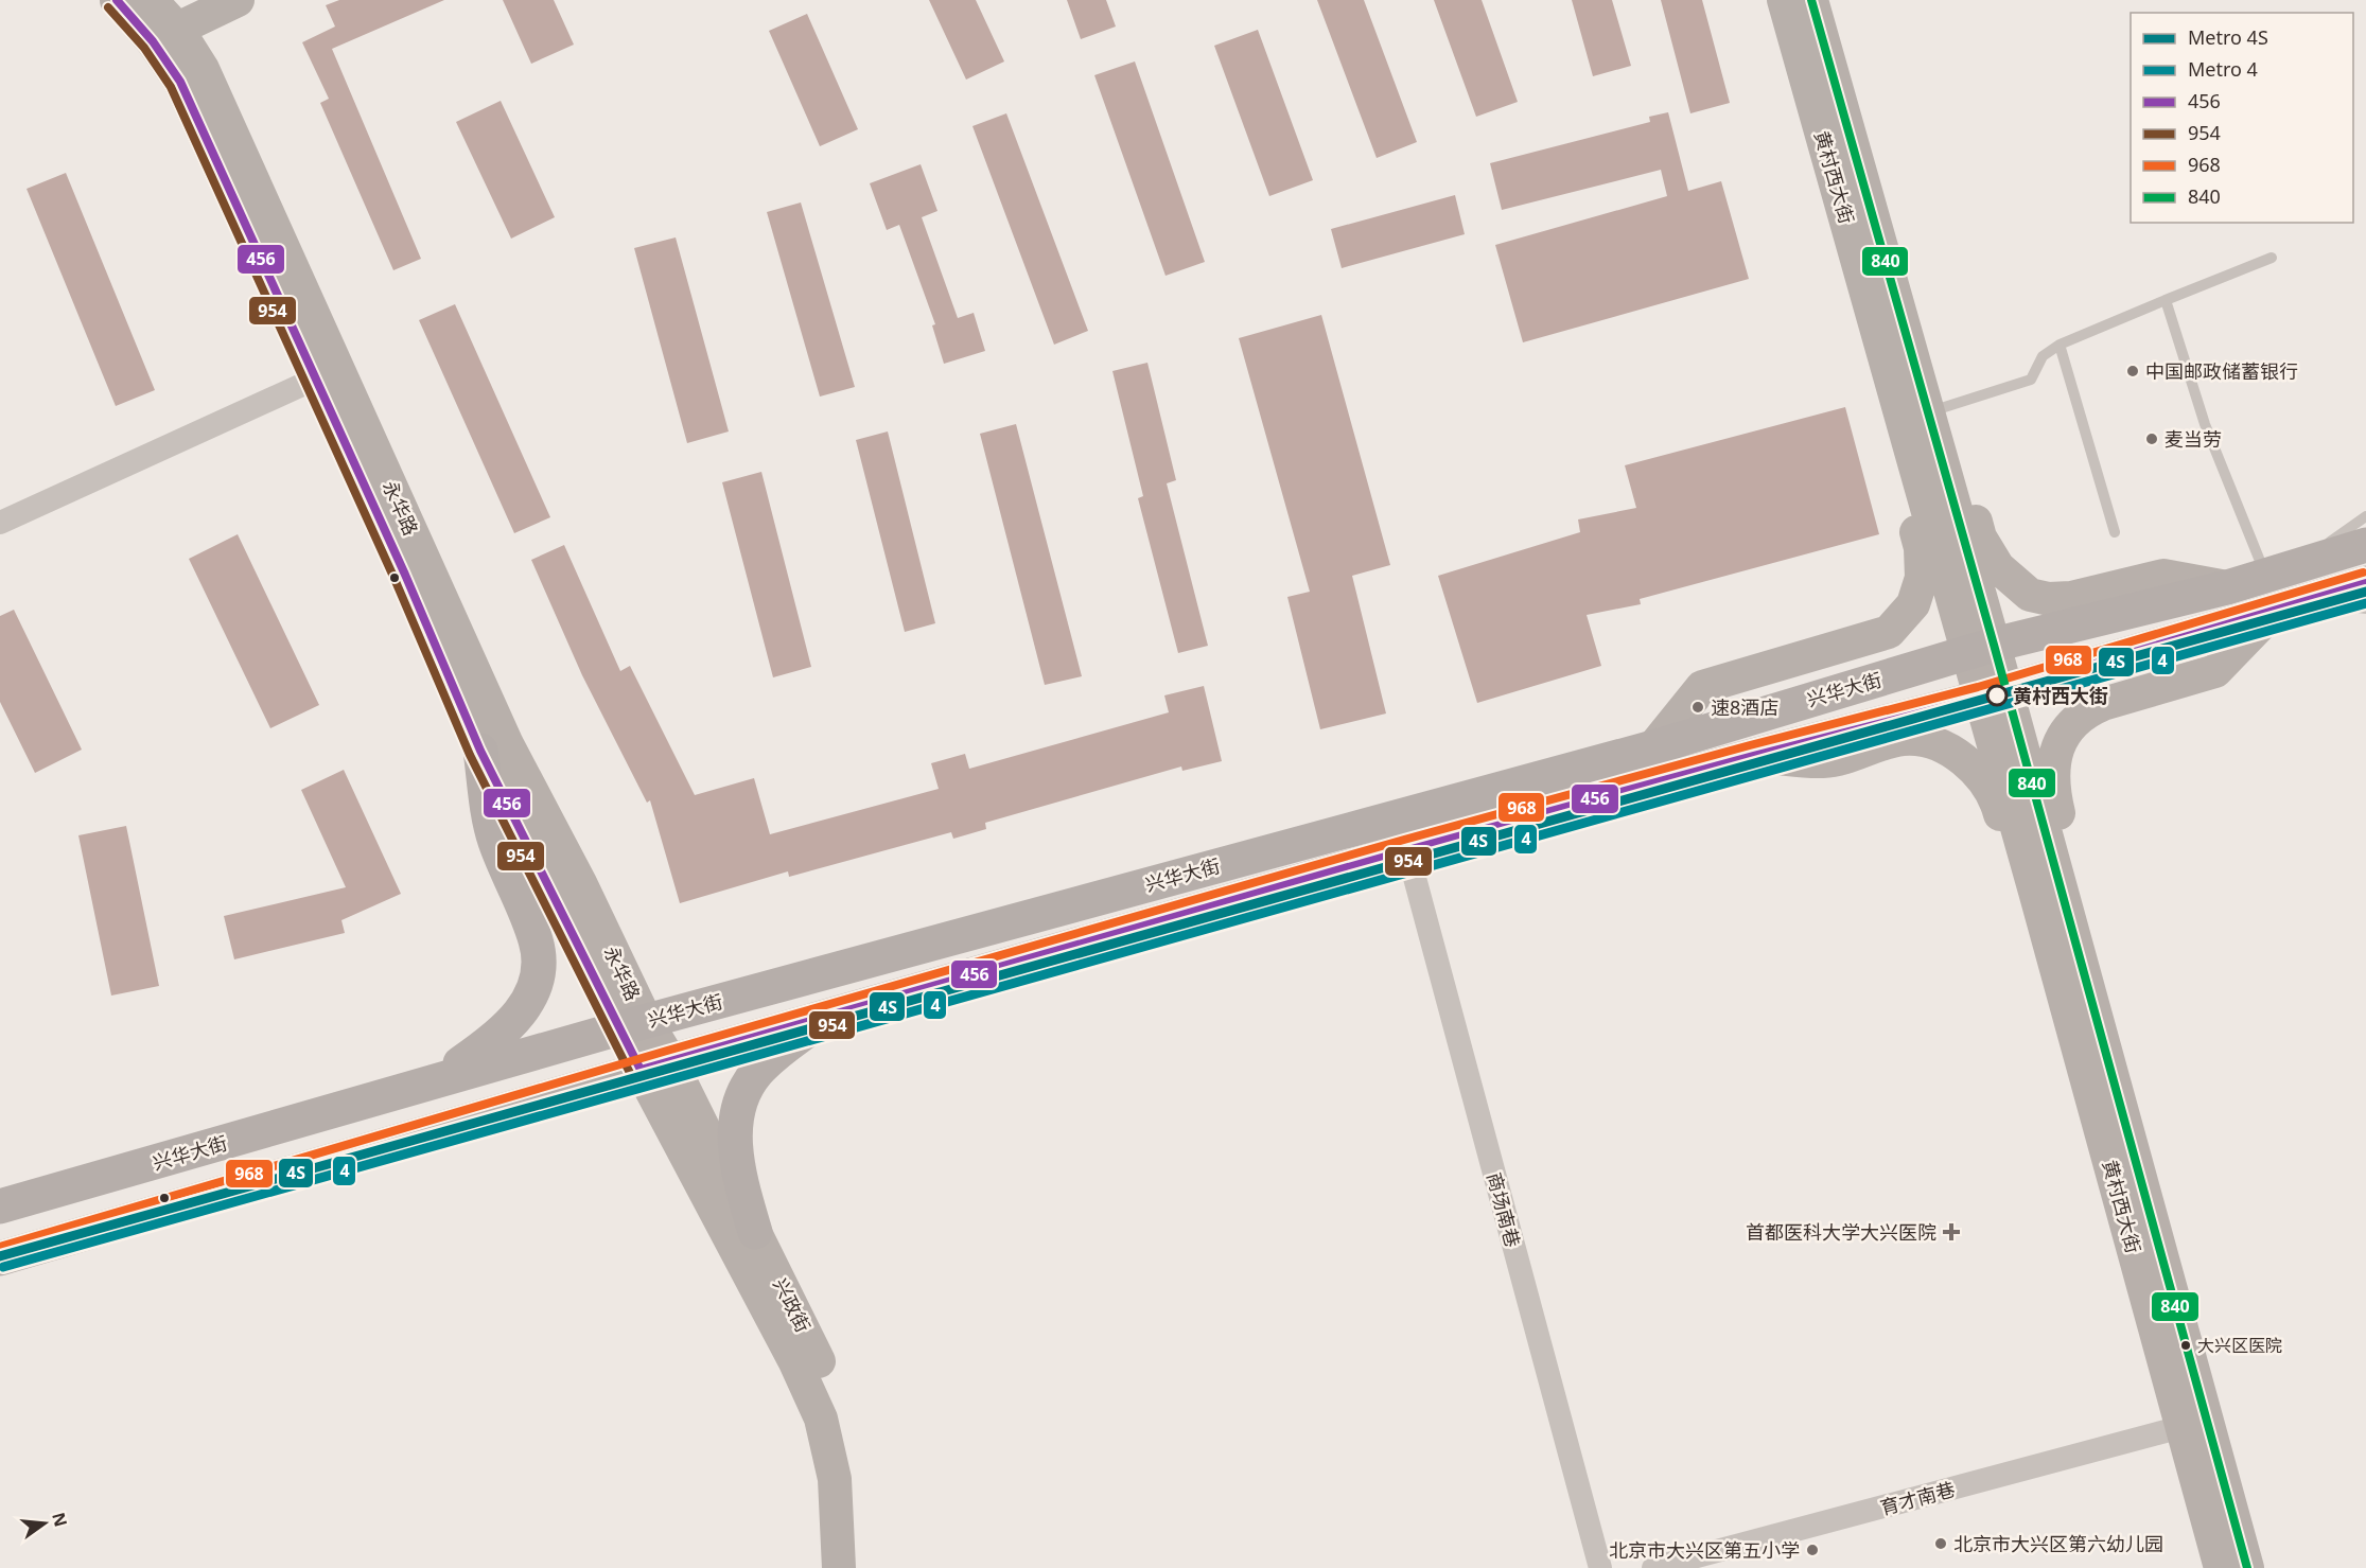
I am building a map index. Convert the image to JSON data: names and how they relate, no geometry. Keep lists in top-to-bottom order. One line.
{"streets":{"main road":["兴华大街"],"street":["黄村西大街","永华路","商场南巷","兴政街","育才南巷"]},"crossings":[["黄村西大街","兴华大街"],["黄村西大街","育才南巷"],["永华路","兴华大街"],["兴华大街","商场南巷"],["兴华大街","兴政街"]],"places":{"other":["中国邮政储蓄银行","麦当劳","黄村西大街","速8酒店","大兴区医院","北京市大兴区第六幼儿园","北京市大兴区第五小学"],"health":["首都医科大学大兴医院"]},"lines":["transit line 456","transit line 840","transit line 954","transit line 968","metro line 4S","metro line 4"],"legend":["Metro 4S","Metro 4","456","954","968","840"],"north":"right"}
